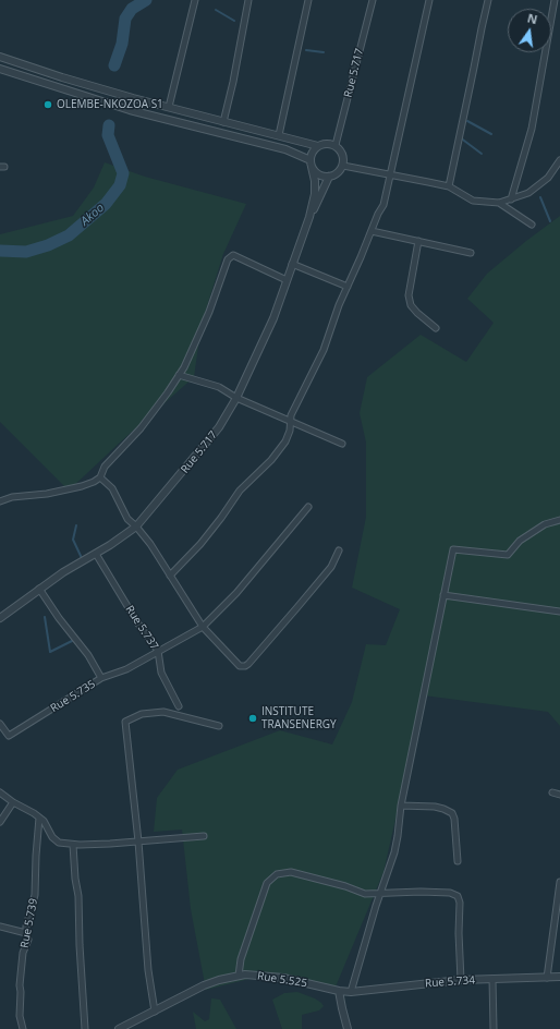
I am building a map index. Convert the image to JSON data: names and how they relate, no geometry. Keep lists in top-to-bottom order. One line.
{"streets":{"street":["Rue 5.717","Rue 5.737","Rue 5.735","Rue 5.739","Rue 5.525","Rue 5.734"]},"crossings":[["Rue 5.717","Rue 5.737"],["Rue 5.717","Rue 5.735"],["Rue 5.525","Rue 5.734"]],"water":["Akoo"],"places":["OLEMBE-NKOZOA S1","INSTITUTE TRANSENERGY"],"north":"top"}
